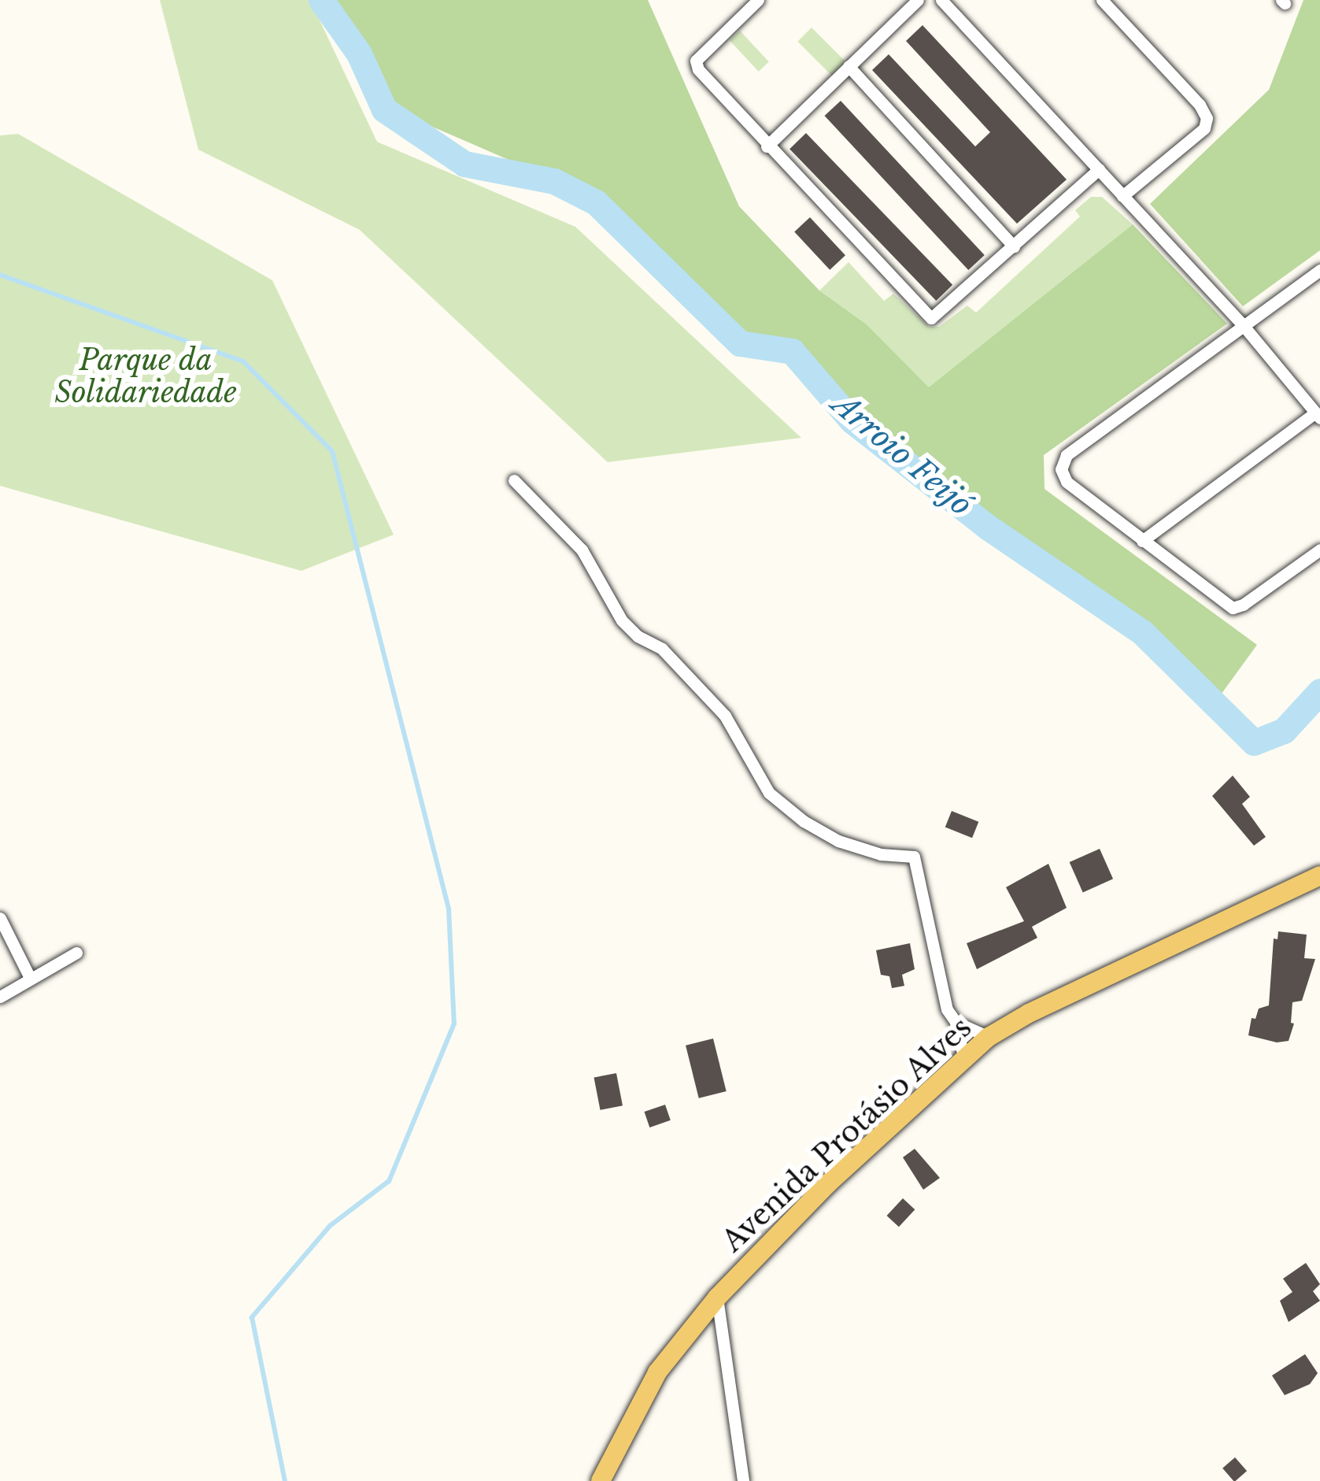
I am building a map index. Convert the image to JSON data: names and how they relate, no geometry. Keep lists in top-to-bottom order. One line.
{"streets":{"main road":["Avenida Protásio Alves"]},"water":["Arroio Feijó"],"parks":["Parque da Solidariedade"]}
